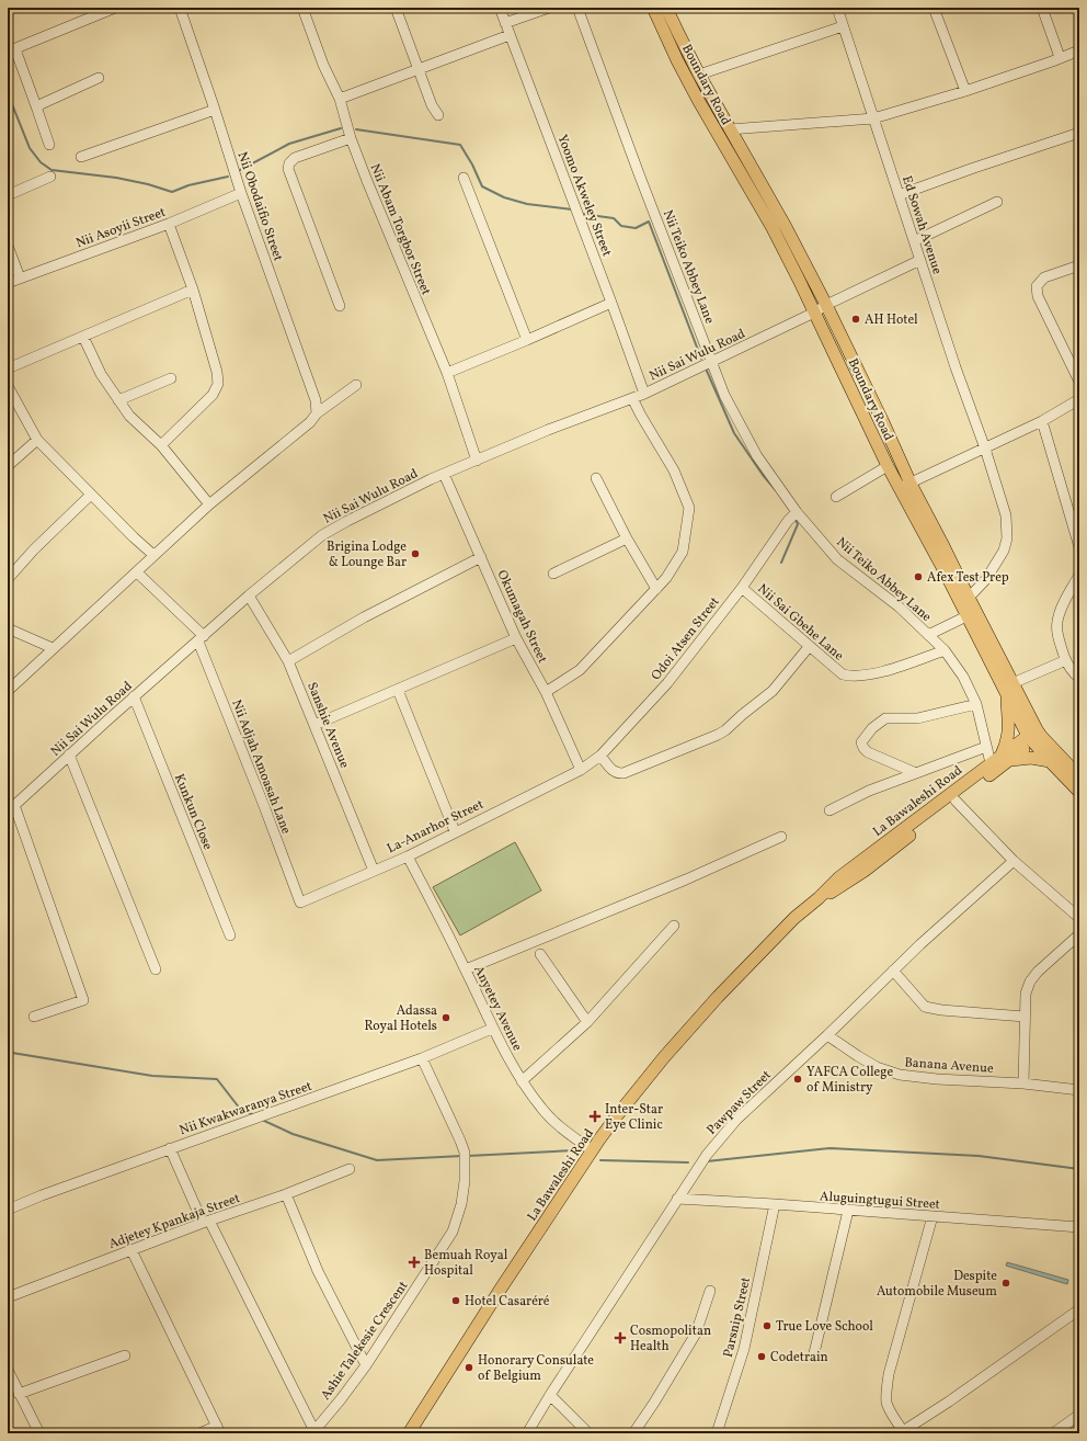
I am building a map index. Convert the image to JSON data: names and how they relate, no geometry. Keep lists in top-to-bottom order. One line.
{"streets":{"main road":["Boundary Road","La Bawaleshi Road"],"street":["Yoomo Akweley Street","Nii Obodaifio Street","Ed Sowah Avenue","Nii Asoyii Street","Nii Abam Torgbor Street","Nii Teiko Abbey Lane","Nii Sai Wulu Road","Okumagah Street","Nii Sai Gbehe Lane","Odoi Atsen Street","Sanshie Avenue","Nii Adjah Amoasah Lane","Kunkun Close","La-Anarhor Street","Anyetey Avenue","Banana Avenue","Pawpaw Street","Nii Kwakwaranya Street","Aluguingtugui Street","Adjetey Kpankaja Street","Parsnip Street","Ashie Talekesie Crescent"]},"crossings":[["Boundary Road","Ed Sowah Avenue"],["Boundary Road","Nii Sai Wulu Road"],["Boundary Road","La Bawaleshi Road"],["Yoomo Akweley Street","Nii Sai Wulu Road"],["Nii Obodaifio Street","Nii Asoyii Street"],["Ed Sowah Avenue","Nii Sai Wulu Road"],["Nii Abam Torgbor Street","Nii Sai Wulu Road"],["Nii Teiko Abbey Lane","Nii Sai Wulu Road"],["Nii Teiko Abbey Lane","Nii Sai Gbehe Lane"],["Nii Teiko Abbey Lane","Odoi Atsen Street"],["Nii Teiko Abbey Lane","La Bawaleshi Road"],["Nii Sai Wulu Road","Okumagah Street"],["Nii Sai Wulu Road","Sanshie Avenue"],["Nii Sai Wulu Road","Nii Adjah Amoasah Lane"],["Nii Sai Wulu Road","Kunkun Close"],["Okumagah Street","Odoi Atsen Street"],["Okumagah Street","La-Anarhor Street"],["Nii Sai Gbehe Lane","Odoi Atsen Street"],["Odoi Atsen Street","La-Anarhor Street"],["Sanshie Avenue","La-Anarhor Street"],["Nii Adjah Amoasah Lane","La-Anarhor Street"],["La Bawaleshi Road","Anyetey Avenue"],["La-Anarhor Street","Anyetey Avenue"],["Anyetey Avenue","Nii Kwakwaranya Street"],["Banana Avenue","Pawpaw Street"],["Pawpaw Street","Aluguingtugui Street"],["Nii Kwakwaranya Street","Ashie Talekesie Crescent"],["Aluguingtugui Street","Parsnip Street"]],"places":{"other":["AH Hotel","Brigina Lodge & Lounge Bar","Afex Test Prep","Adassa Royal Hotels","YAFCA College of Ministry","Despite Automobile Museum","Hotel Casaréré","True Love School","Codetrain","Honorary Consulate of Belgium"],"health":["Inter-Star Eye Clinic","Bemuah Royal Hospital","Cosmopolitan Health"]}}
